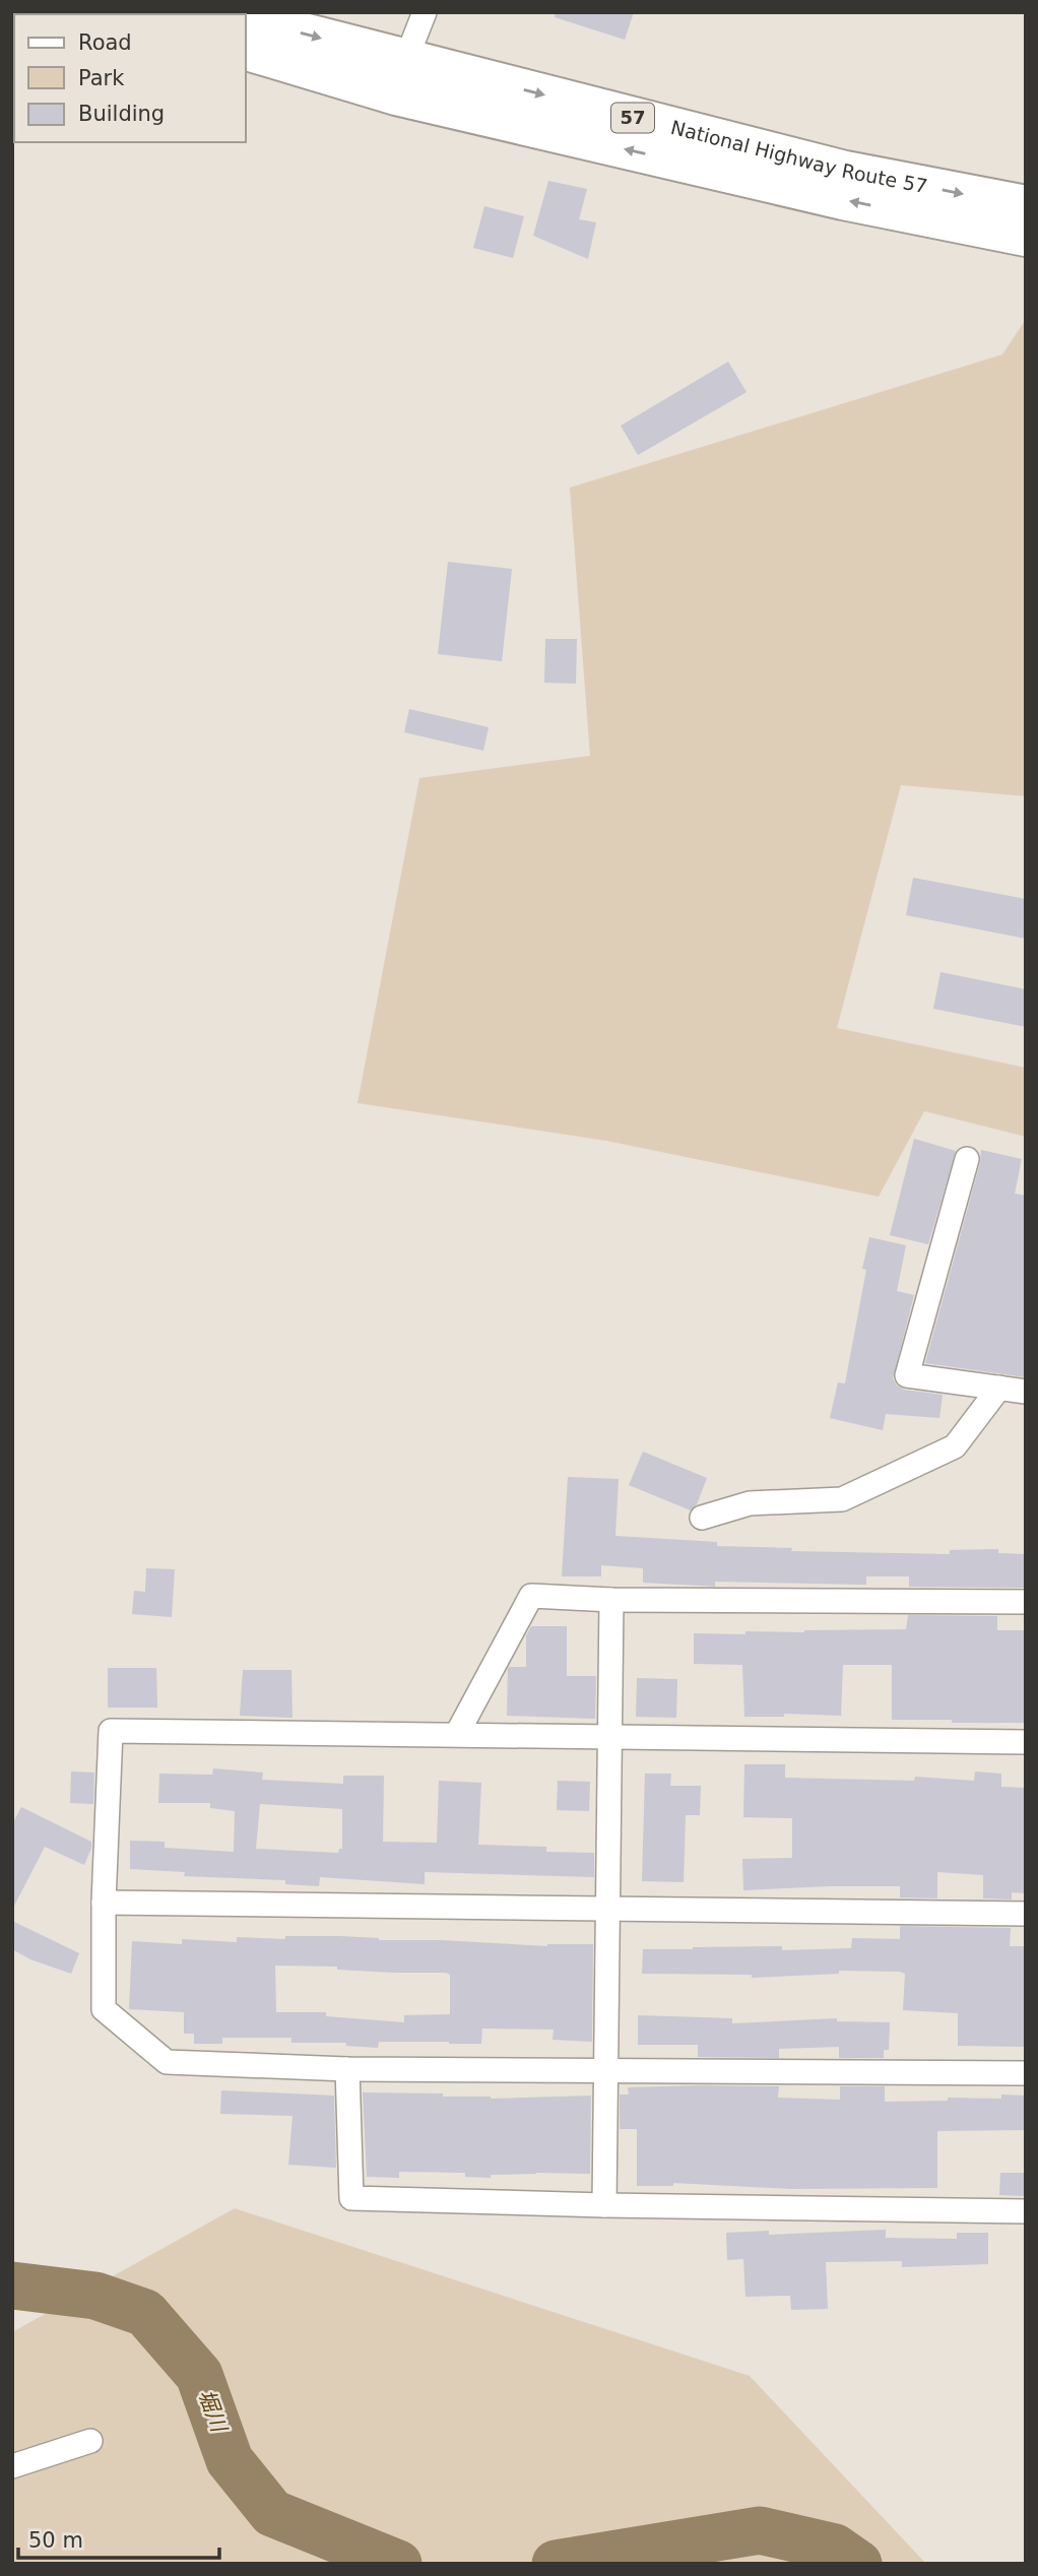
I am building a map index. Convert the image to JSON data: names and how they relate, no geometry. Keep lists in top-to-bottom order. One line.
{"streets":{"highway":["57","National Highway Route 57"]},"water":["堀川"],"legend":["Road","Park","Building"],"scale_bar":"50 m"}
